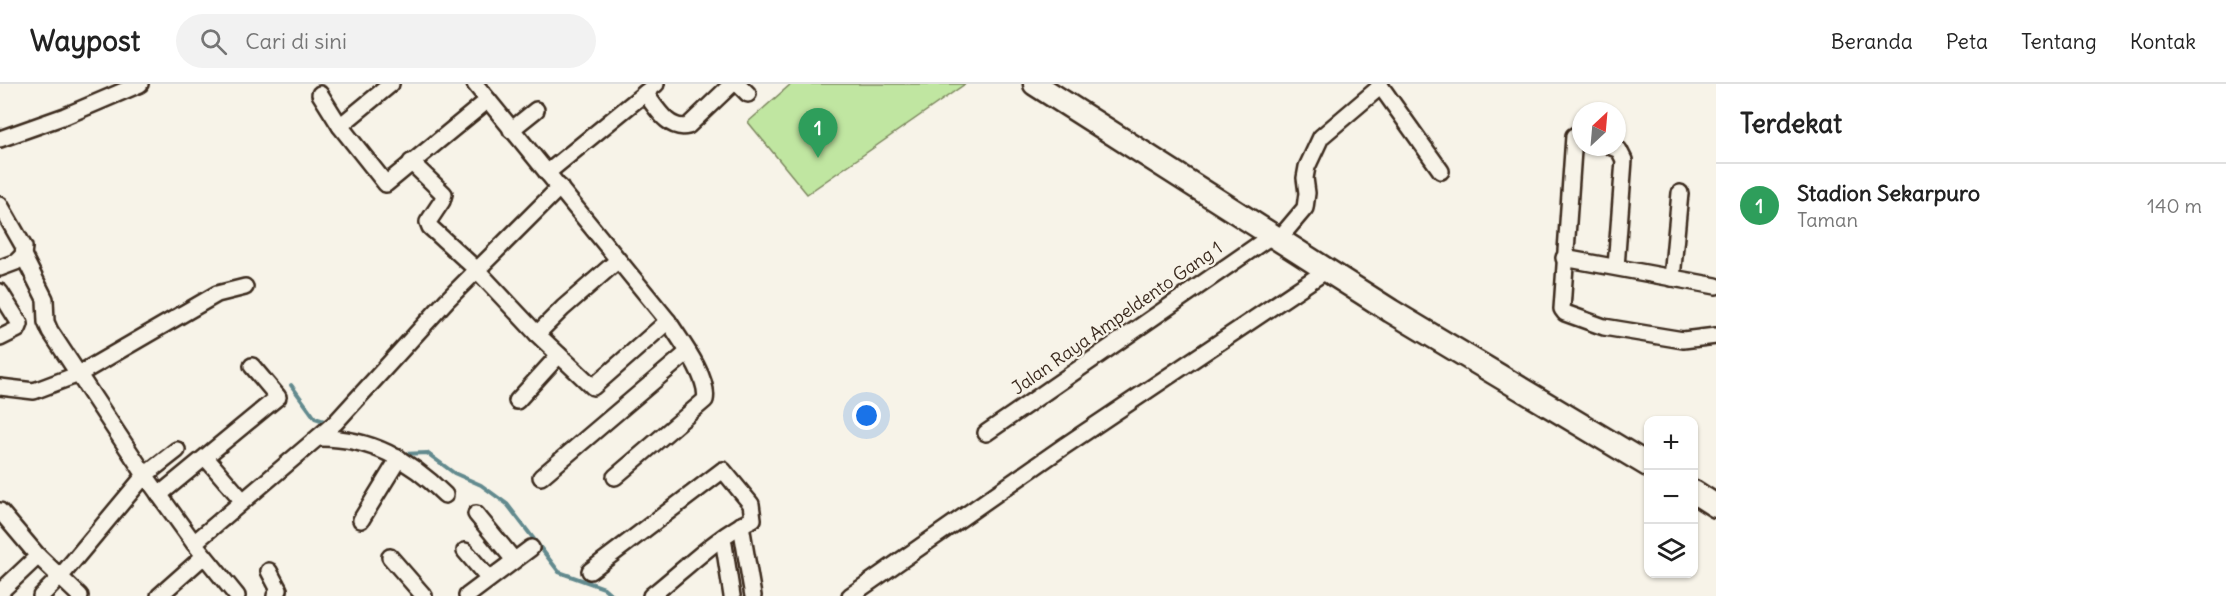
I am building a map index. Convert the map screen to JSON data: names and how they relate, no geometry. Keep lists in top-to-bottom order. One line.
{"streets":{"street":["Jalan Raya Ampeldento Gang 1"]},"north":"top right","page":{"header":"Waypost","search":"Cari di sini","nav":["Beranda","Peta","Tentang","Kontak"],"heading":"Terdekat","pins":"1","list":[{"mark":"1","name":"Stadion Sekarpuro","note":"Taman","value":"140 m"}],"map_buttons":["+","−"]}}
